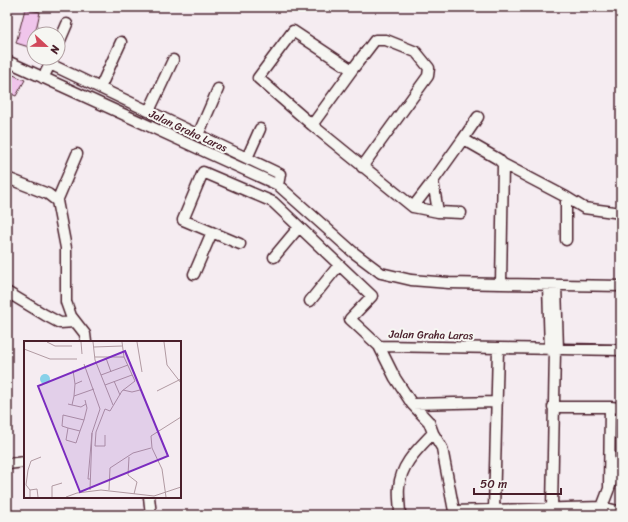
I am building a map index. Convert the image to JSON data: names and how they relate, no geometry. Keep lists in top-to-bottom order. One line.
{"streets":{"street":["Jalan Graha Laras"]},"scale_bar":"50 m","north":"right"}
